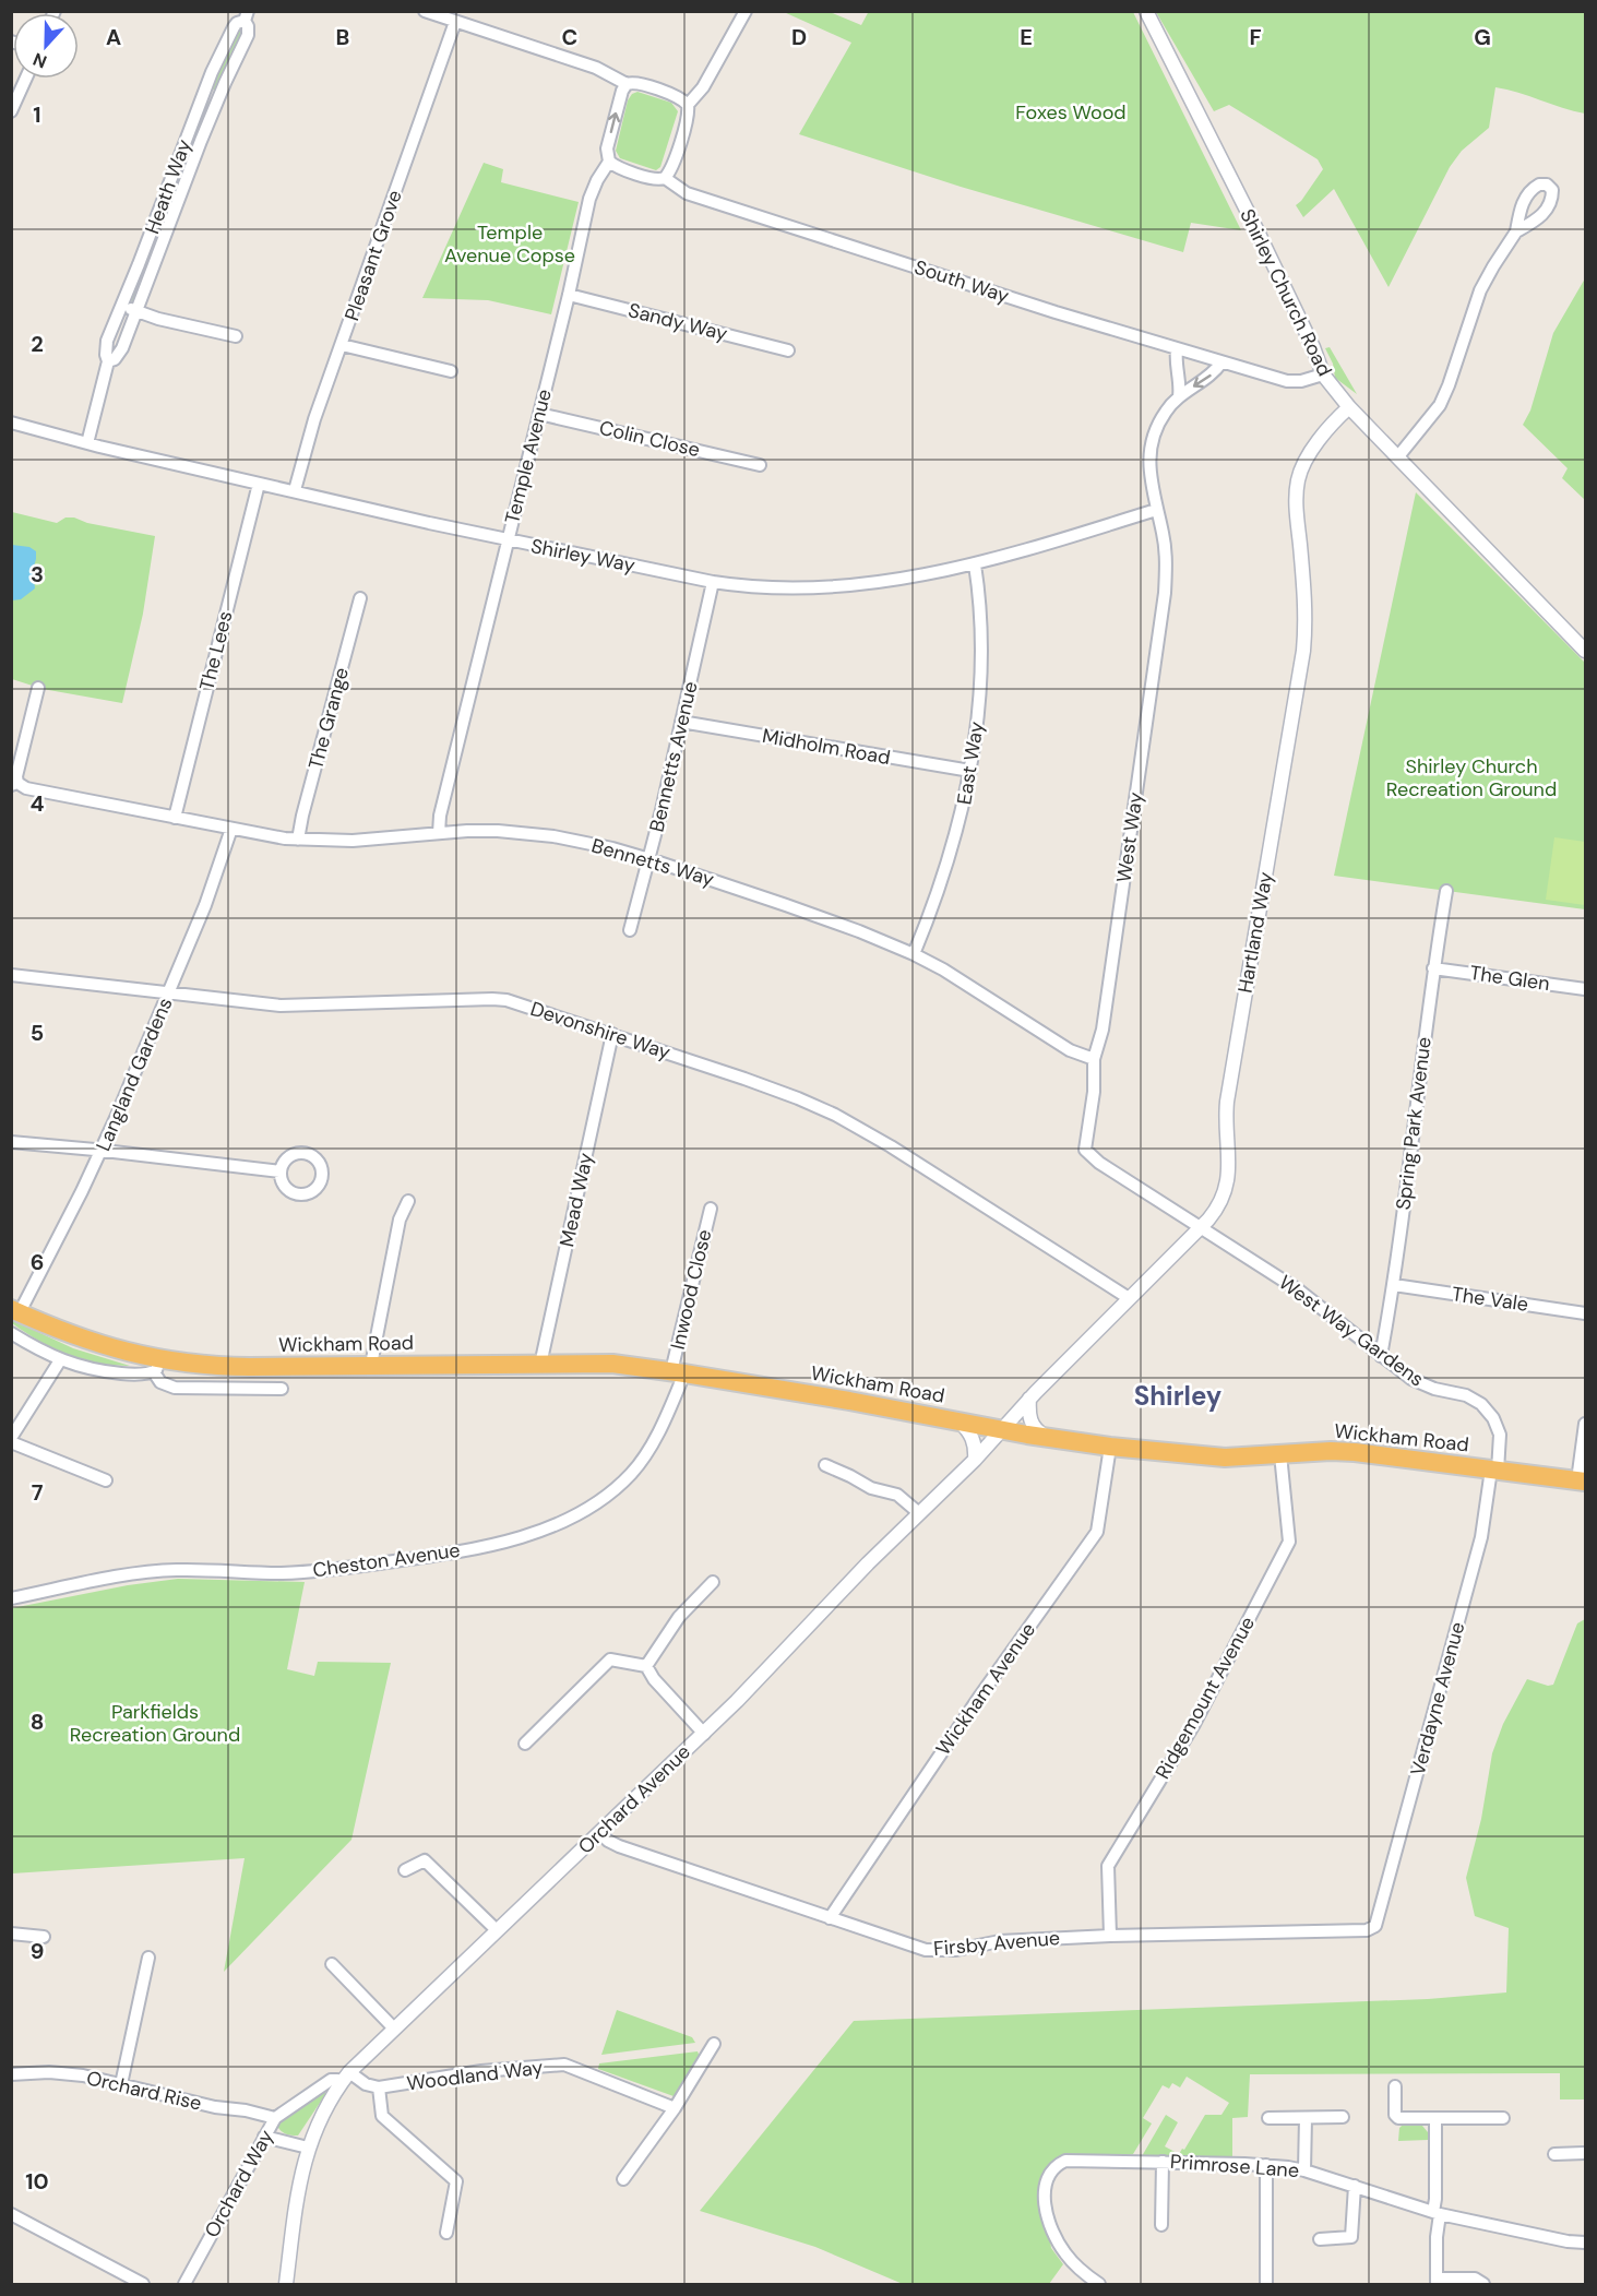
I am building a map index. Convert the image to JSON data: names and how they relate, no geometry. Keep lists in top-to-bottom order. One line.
{"streets":{"highway":["Wickham Road"],"street":["Heath Way","Pleasant Grove","South Way","Shirley Church Road","Sandy Way","Colin Close","Temple Avenue","Shirley Way","The Lees","The Grange","Midholm Road","Bennetts Avenue","East Way","West Way","Bennetts Way","Hartland Way","The Glen","Devonshire Way","Langland Gardens","Spring Park Avenue","Mead Way","Inwood Close","The Vale","West Way Gardens","Cheston Avenue","Wickham Avenue","Ridgemount Avenue","Verdayne Avenue","Orchard Avenue","Firsby Avenue","Woodland Way","Orchard Rise","Primrose Lane","Orchard Way"]},"crossings":[["Heath Way","Shirley Way"],["Pleasant Grove","Shirley Way"],["South Way","Shirley Church Road"],["South Way","Temple Avenue"],["South Way","West Way"],["Shirley Church Road","Hartland Way"],["Sandy Way","Temple Avenue"],["Colin Close","Temple Avenue"],["Temple Avenue","Shirley Way"],["Temple Avenue","Bennetts Way"],["Shirley Way","The Lees"],["Shirley Way","Bennetts Avenue"],["Shirley Way","East Way"],["Shirley Way","West Way"],["The Lees","Bennetts Way"],["The Grange","Bennetts Way"],["Midholm Road","Bennetts Avenue"],["Midholm Road","East Way"],["Bennetts Avenue","Bennetts Way"],["East Way","Bennetts Way"],["West Way","Bennetts Way"],["West Way","Hartland Way"],["West Way","West Way Gardens"],["Bennetts Way","Langland Gardens"],["Hartland Way","Devonshire Way"],["Hartland Way","West Way Gardens"],["Hartland Way","Wickham Road"],["Hartland Way","Orchard Avenue"],["The Glen","Spring Park Avenue"],["Devonshire Way","Langland Gardens"],["Devonshire Way","Mead Way"],["Langland Gardens","Wickham Road"],["Spring Park Avenue","The Vale"],["Spring Park Avenue","West Way Gardens"],["Mead Way","Wickham Road"],["Inwood Close","Wickham Road"],["Inwood Close","Cheston Avenue"],["West Way Gardens","Wickham Road"],["West Way Gardens","Verdayne Avenue"],["Wickham Road","Cheston Avenue"],["Wickham Road","Wickham Avenue"],["Wickham Road","Ridgemount Avenue"],["Wickham Road","Verdayne Avenue"],["Wickham Road","Orchard Avenue"],["Wickham Avenue","Firsby Avenue"],["Ridgemount Avenue","Firsby Avenue"],["Verdayne Avenue","Firsby Avenue"],["Orchard Avenue","Firsby Avenue"],["Orchard Avenue","Woodland Way"],["Orchard Avenue","Orchard Way"],["Woodland Way","Orchard Way"],["Orchard Rise","Orchard Way"]],"districts":["Shirley"],"parks":["Foxes Wood","Temple Avenue Copse","Shirley Church Recreation Ground","Parkfields Recreation Ground"],"north":"bottom","grid":{"columns":["A","B","C","D","E","F","G"],"rows":["1","2","3","4","5","6","7","8","9","10"]}}
